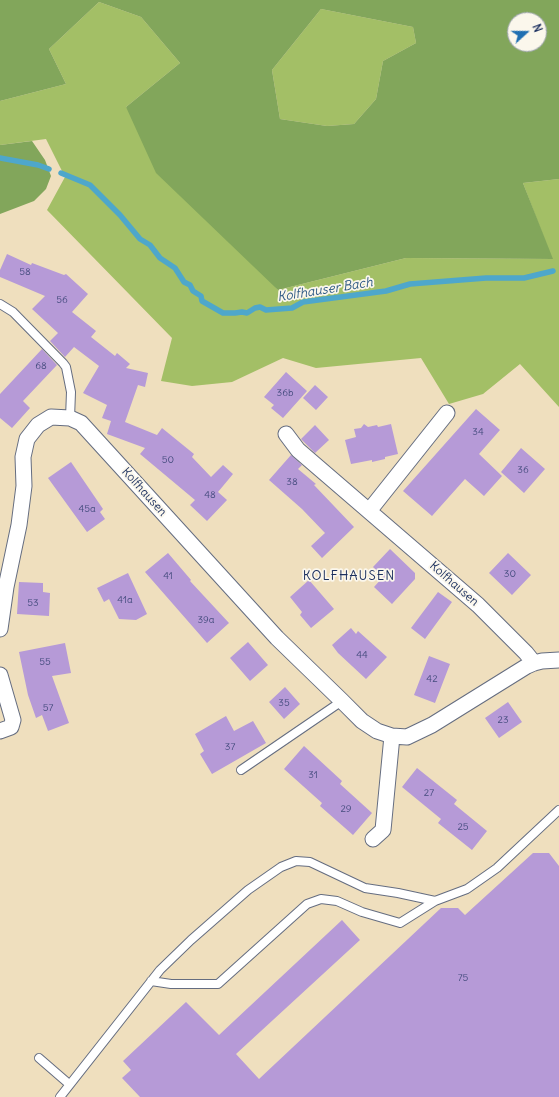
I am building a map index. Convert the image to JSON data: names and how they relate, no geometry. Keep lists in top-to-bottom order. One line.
{"streets":{"street":["Kolfhausen"]},"districts":["KOLFHAUSEN"],"water":["Kolfhauser Bach"],"house_numbers":["58","56","68","36b","34","50","36","38","48","45a","30","41","41a","53","39a","44","55","42","35","57","23","37","31","27","29","25","75"],"north":"right"}
